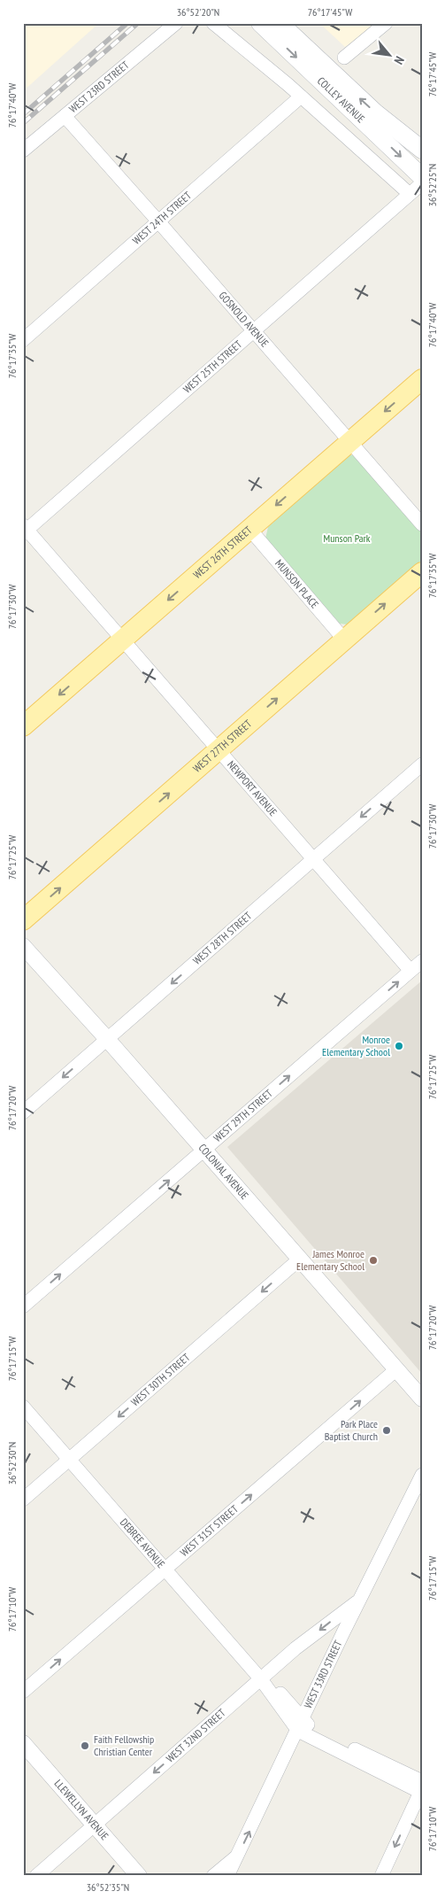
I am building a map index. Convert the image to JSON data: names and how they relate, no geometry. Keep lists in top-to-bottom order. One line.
{"streets":{"main road":["COLLEY AVENUE","WEST 26TH STREET","WEST 27TH STREET"],"street":["WEST 23RD STREET","WEST 24TH STREET","GOSNOLD AVENUE","WEST 25TH STREET","MUNSON PLACE","NEWPORT AVENUE","WEST 28TH STREET","WEST 29TH STREET","COLONIAL AVENUE","WEST 30TH STREET","WEST 31ST STREET","DEBREE AVENUE","WEST 33RD STREET","WEST 32ND STREET","LLEWELLYN AVENUE"]},"crossings":[["WEST 23RD STREET","GOSNOLD AVENUE"],["WEST 24TH STREET","GOSNOLD AVENUE"],["GOSNOLD AVENUE","WEST 25TH STREET"],["GOSNOLD AVENUE","WEST 26TH STREET"],["WEST 25TH STREET","NEWPORT AVENUE"],["WEST 26TH STREET","MUNSON PLACE"],["WEST 26TH STREET","NEWPORT AVENUE"],["MUNSON PLACE","WEST 27TH STREET"],["WEST 27TH STREET","NEWPORT AVENUE"],["NEWPORT AVENUE","WEST 28TH STREET"],["NEWPORT AVENUE","WEST 29TH STREET"],["WEST 28TH STREET","COLONIAL AVENUE"],["WEST 29TH STREET","COLONIAL AVENUE"],["COLONIAL AVENUE","WEST 30TH STREET"],["COLONIAL AVENUE","WEST 31ST STREET"],["WEST 30TH STREET","DEBREE AVENUE"],["WEST 31ST STREET","DEBREE AVENUE"],["DEBREE AVENUE","WEST 33RD STREET"],["DEBREE AVENUE","WEST 32ND STREET"],["WEST 33RD STREET","WEST 32ND STREET"],["WEST 32ND STREET","LLEWELLYN AVENUE"]],"one_way":["WEST 26TH STREET","WEST 27TH STREET","WEST 28TH STREET","WEST 29TH STREET","WEST 30TH STREET","WEST 31ST STREET","WEST 32ND STREET"],"parks":["Munson Park"],"places":["Monroe Elementary School","James Monroe Elementary School","Park Place Baptist Church","Faith Fellowship Christian Center"],"north":"bottom right","coordinates":["36°52'20\"N","76°17'45\"W","76°17'40\"W","36°52'25\"N","76°17'35\"W","76°17'30\"W","76°17'25\"W","76°17'20\"W","76°17'15\"W","36°52'30\"N","76°17'10\"W","36°52'35\"N"]}
